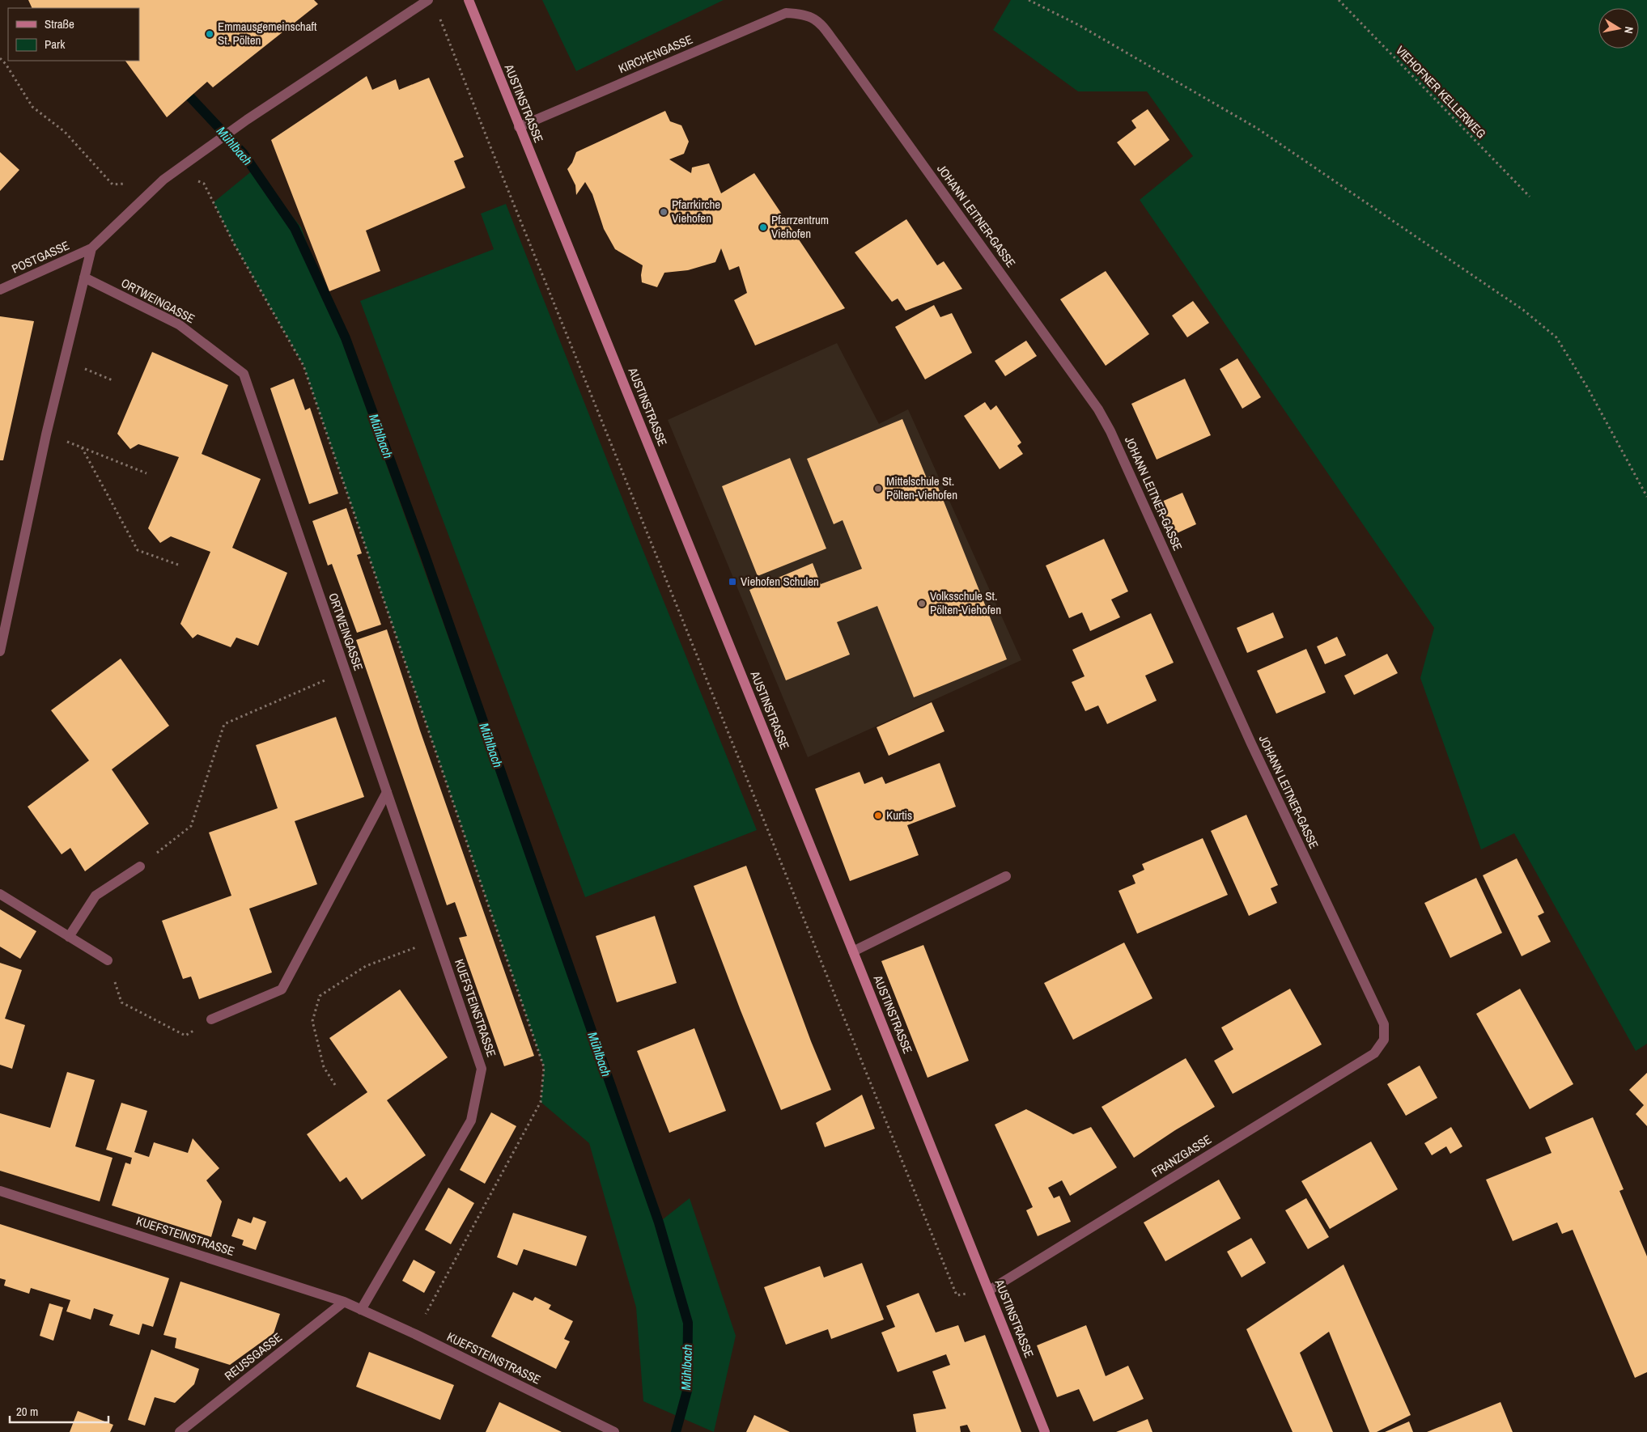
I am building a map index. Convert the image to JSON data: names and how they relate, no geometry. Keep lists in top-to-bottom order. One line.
{"streets":{"main road":["AUSTINSTRASSE"],"street":["KIRCHENGASSE","JOHANN LEITNER-GASSE","POSTGASSE","ORTWEINGASSE","KUEFSTEINSTRASSE","FRANZGASSE","REUSSGASSE"],"path":["VIEHOFNER KELLERWEG"]},"crossings":[["KIRCHENGASSE","AUSTINSTRASSE"],["KIRCHENGASSE","JOHANN LEITNER-GASSE"],["AUSTINSTRASSE","FRANZGASSE"],["JOHANN LEITNER-GASSE","FRANZGASSE"],["ORTWEINGASSE","KUEFSTEINSTRASSE"],["KUEFSTEINSTRASSE","REUSSGASSE"]],"water":["Mühlbach"],"places":{"other":["Emmausgemeinschaft St. Pölten","Pfarrkirche Viehofen","Pfarrzentrum Viehofen","Mittelschule St. Pölten-Viehofen","Volksschule St. Pölten-Viehofen","Kurtis"],"transit":["Viehofen Schulen"]},"legend":["Straße","Park"],"scale_bar":"20 m","north":"right"}
